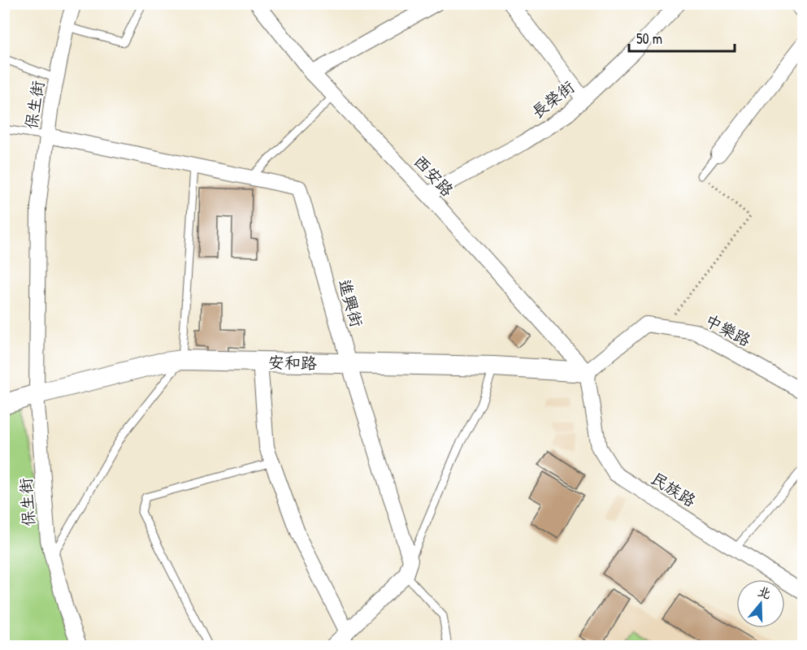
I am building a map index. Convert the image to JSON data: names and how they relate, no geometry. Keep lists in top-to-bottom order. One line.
{"streets":{"street":["長榮街","保生街","西安路","進興街","中樂路","安和路","民族路"]},"crossings":[["長榮街","西安路"],["保生街","進興街"],["保生街","安和路"],["西安路","中樂路"],["西安路","安和路"],["西安路","民族路"],["進興街","安和路"],["中樂路","安和路"],["中樂路","民族路"],["安和路","民族路"]],"scale_bar":"50 m","north":"top"}
